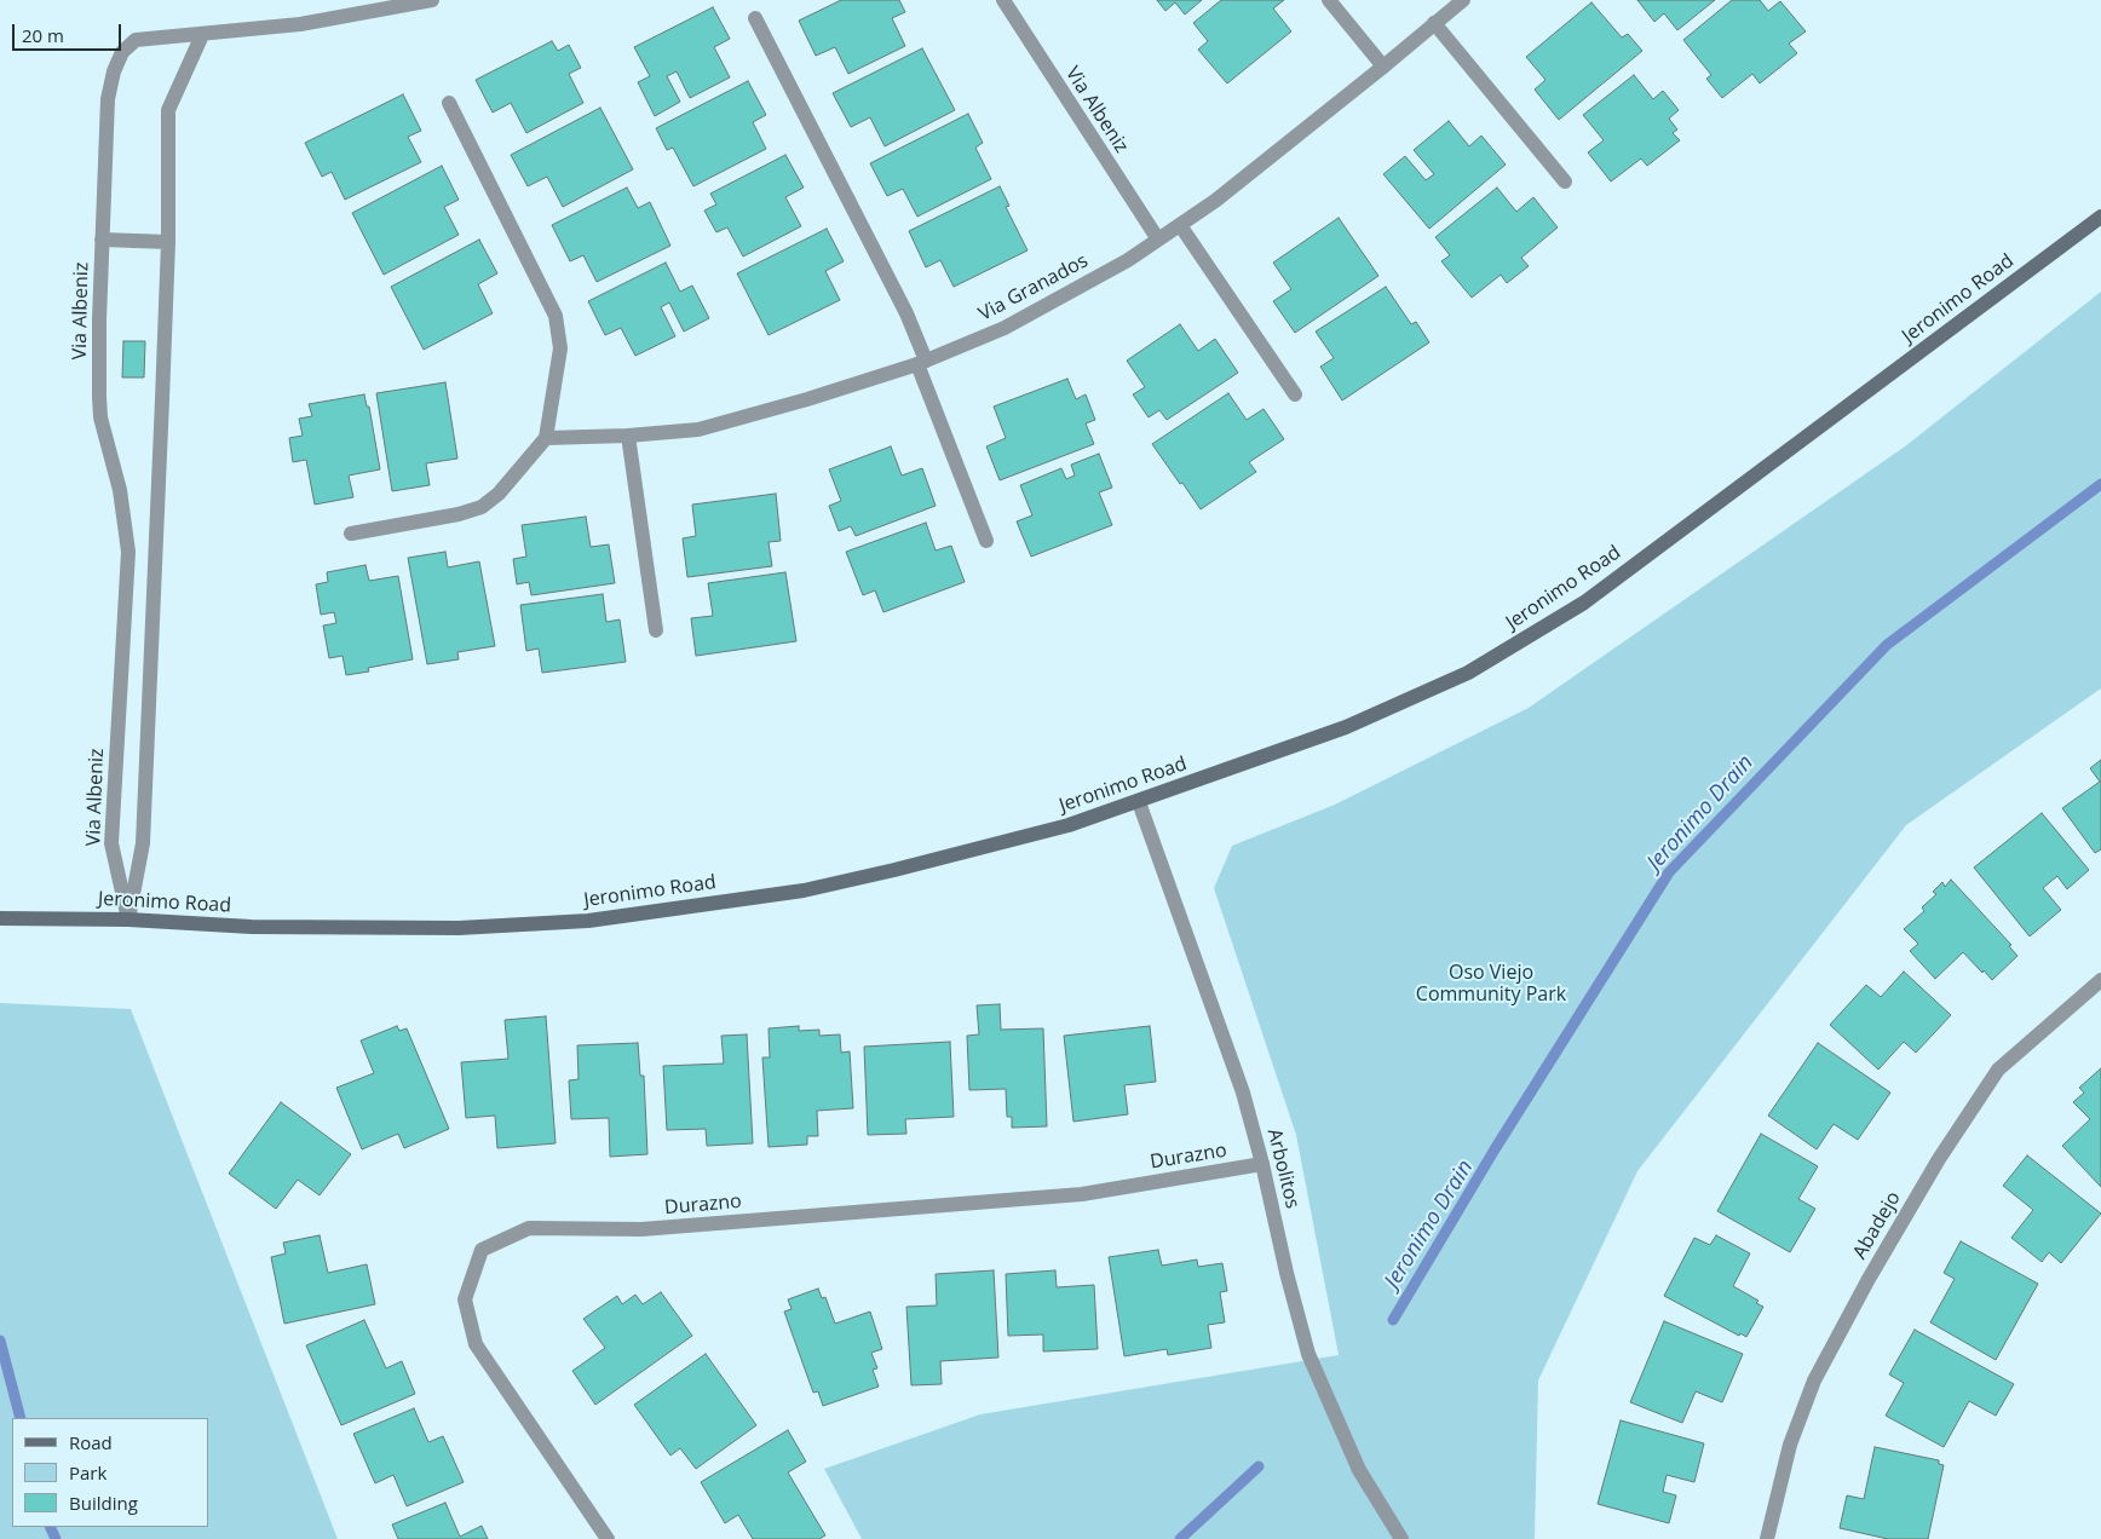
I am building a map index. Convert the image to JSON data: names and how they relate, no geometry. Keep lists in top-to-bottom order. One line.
{"streets":{"main road":["Jeronimo Road"],"street":["Via Albeniz","Via Granados","Durazno","Arbolitos","Abadejo"]},"crossings":[["Via Albeniz","Via Granados"],["Via Albeniz","Jeronimo Road"],["Jeronimo Road","Arbolitos"],["Durazno","Arbolitos"]],"water":["Jeronimo Drain"],"parks":["Oso Viejo Community Park"],"legend":["Road","Park","Building"],"scale_bar":"20 m"}
